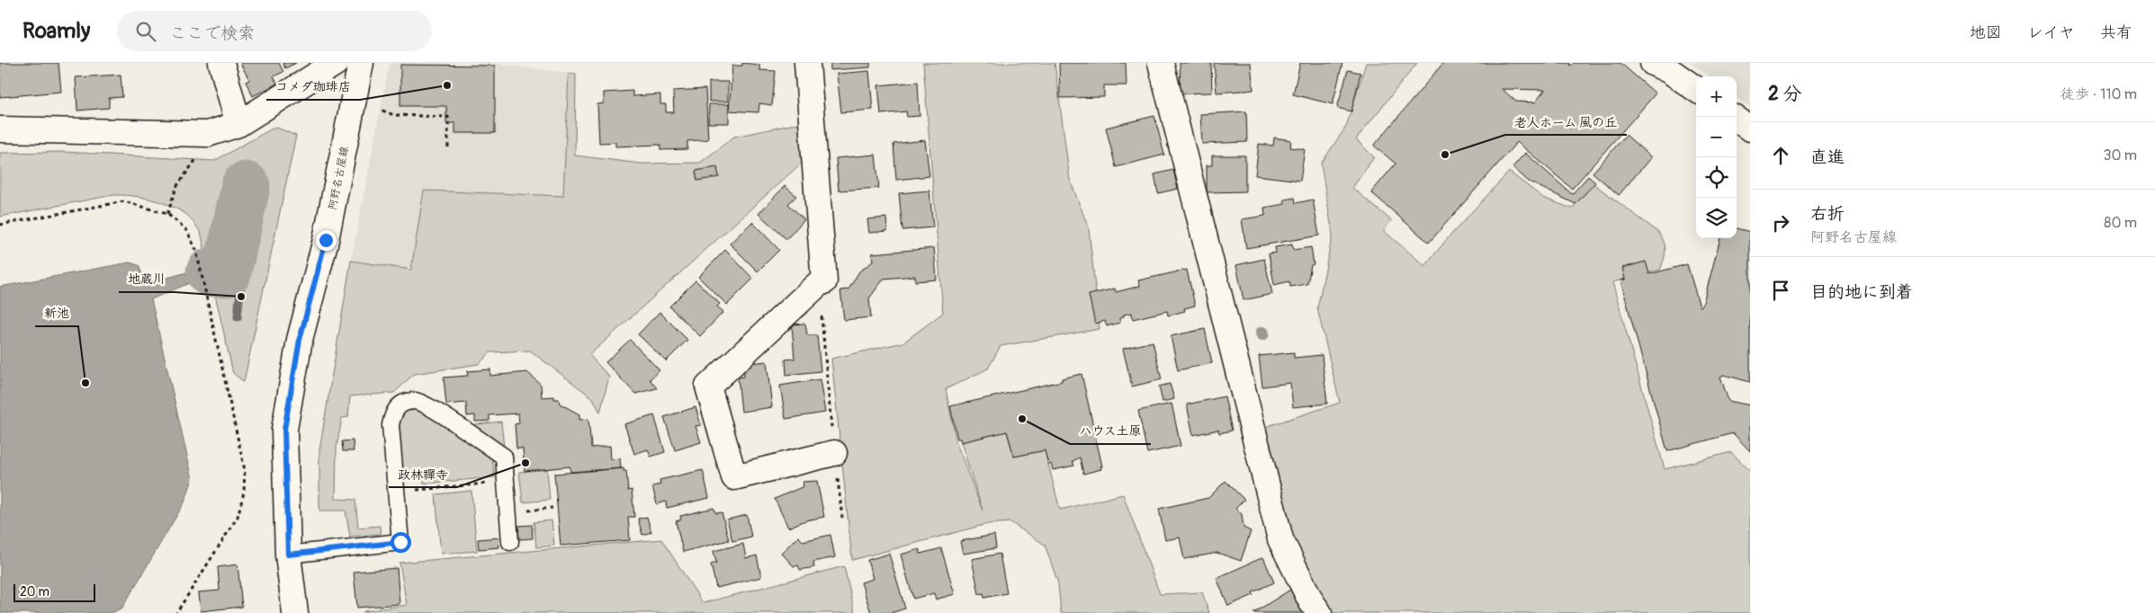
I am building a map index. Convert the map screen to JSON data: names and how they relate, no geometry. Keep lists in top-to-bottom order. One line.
{"streets":{"street":["阿野名古屋線"]},"places":["コメダ珈琲店","老人ホーム 風の丘","地蔵川","新池","ハウス土原","政林禪寺"],"scale_bar":"20 m","page":{"header":"Roamly","search":"ここで検索","nav":["地図","レイヤ","共有"],"heading":["2 分","徒歩 · 110 m"],"map_buttons":["+","−"],"list":[["直進","30 m"],["右折","阿野名古屋線","80 m"],"目的地に到着"],"scale":"20 m"}}
